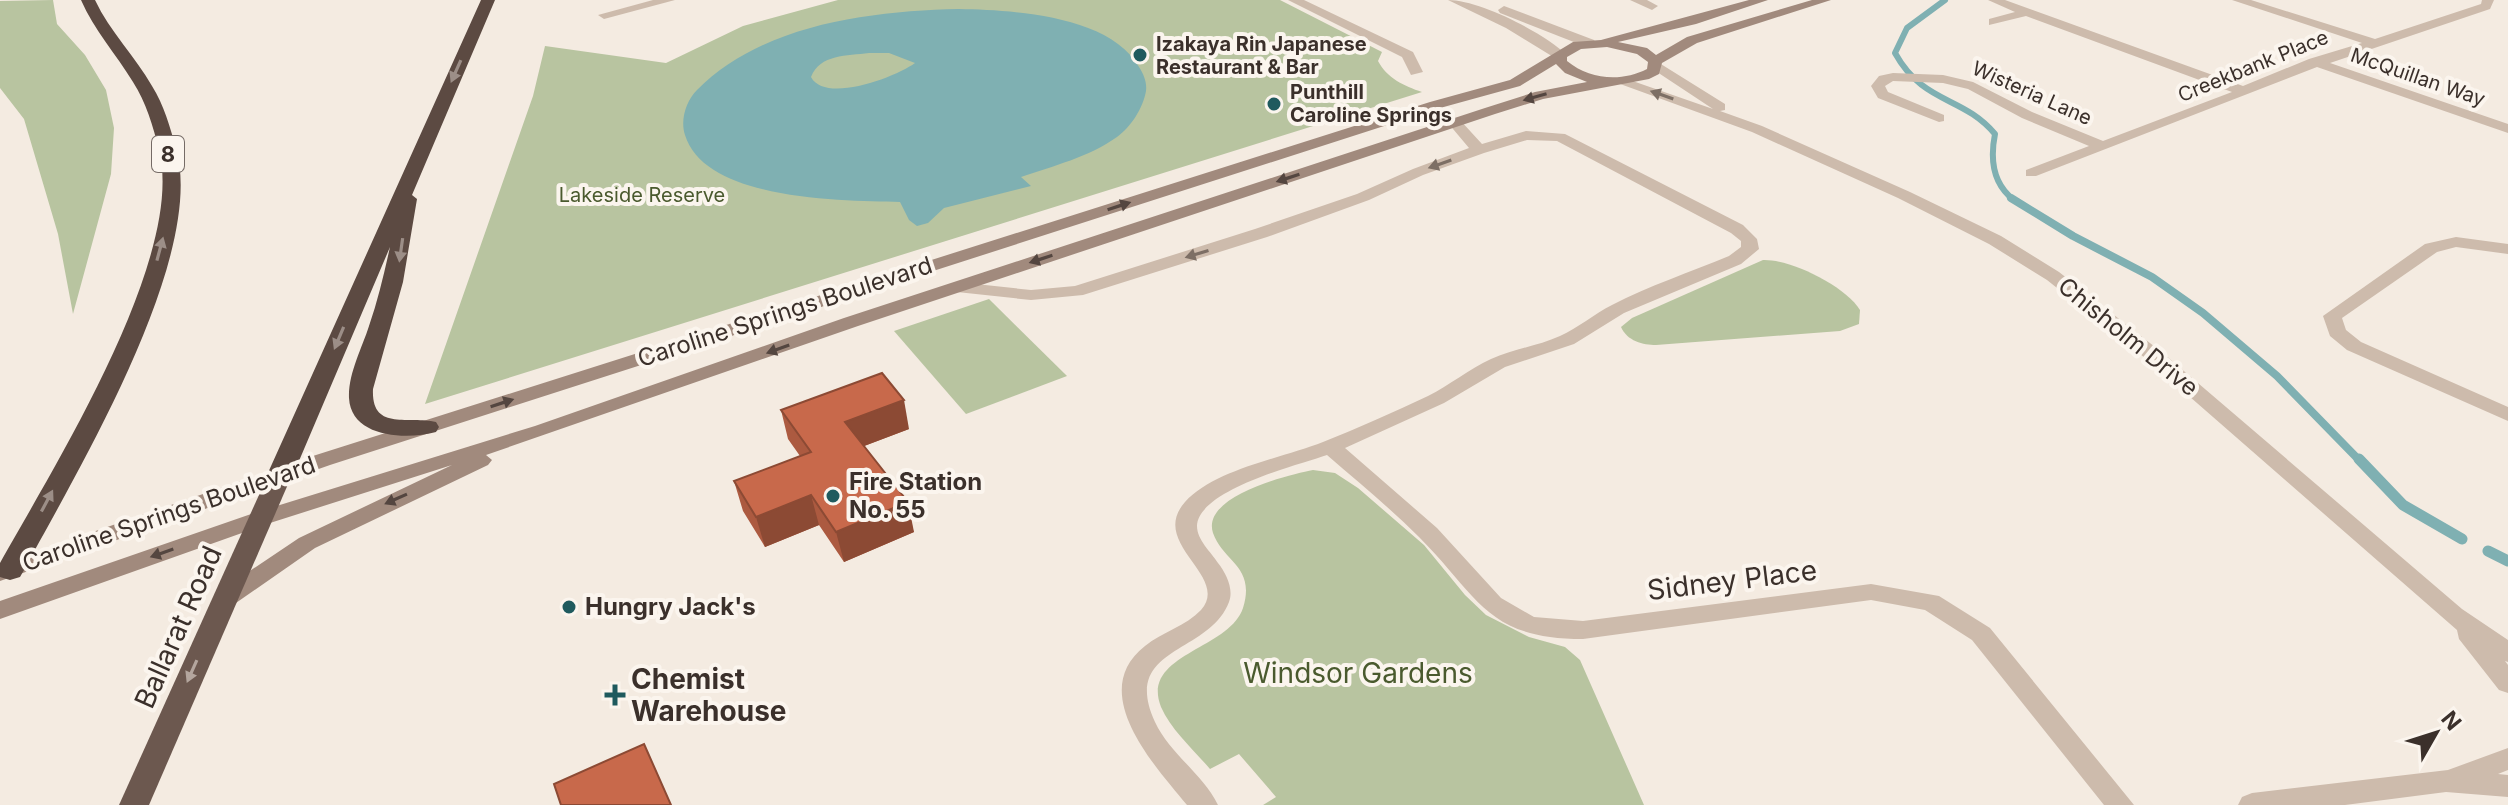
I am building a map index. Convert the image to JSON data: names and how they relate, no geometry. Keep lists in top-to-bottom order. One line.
{"streets":{"highway":["8","Ballarat Road"],"main road":["Caroline Springs Boulevard"],"street":["Creekbank Place","McQuillan Way","Wisteria Lane","Chisholm Drive","Sidney Place"]},"crossings":[["Creekbank Place","McQuillan Way"],["Creekbank Place","Wisteria Lane"],["8","Caroline Springs Boulevard"],["Caroline Springs Boulevard","Chisholm Drive"],["Caroline Springs Boulevard","Ballarat Road"]],"one_way":["Ballarat Road"],"parks":["Lakeside Reserve","Windsor Gardens"],"places":{"other":["Izakaya Rin Japanese Restaurant & Bar","Punthill Caroline Springs","Fire Station No. 55","Hungry Jack's"],"health":["Chemist Warehouse"]},"north":"top right"}
